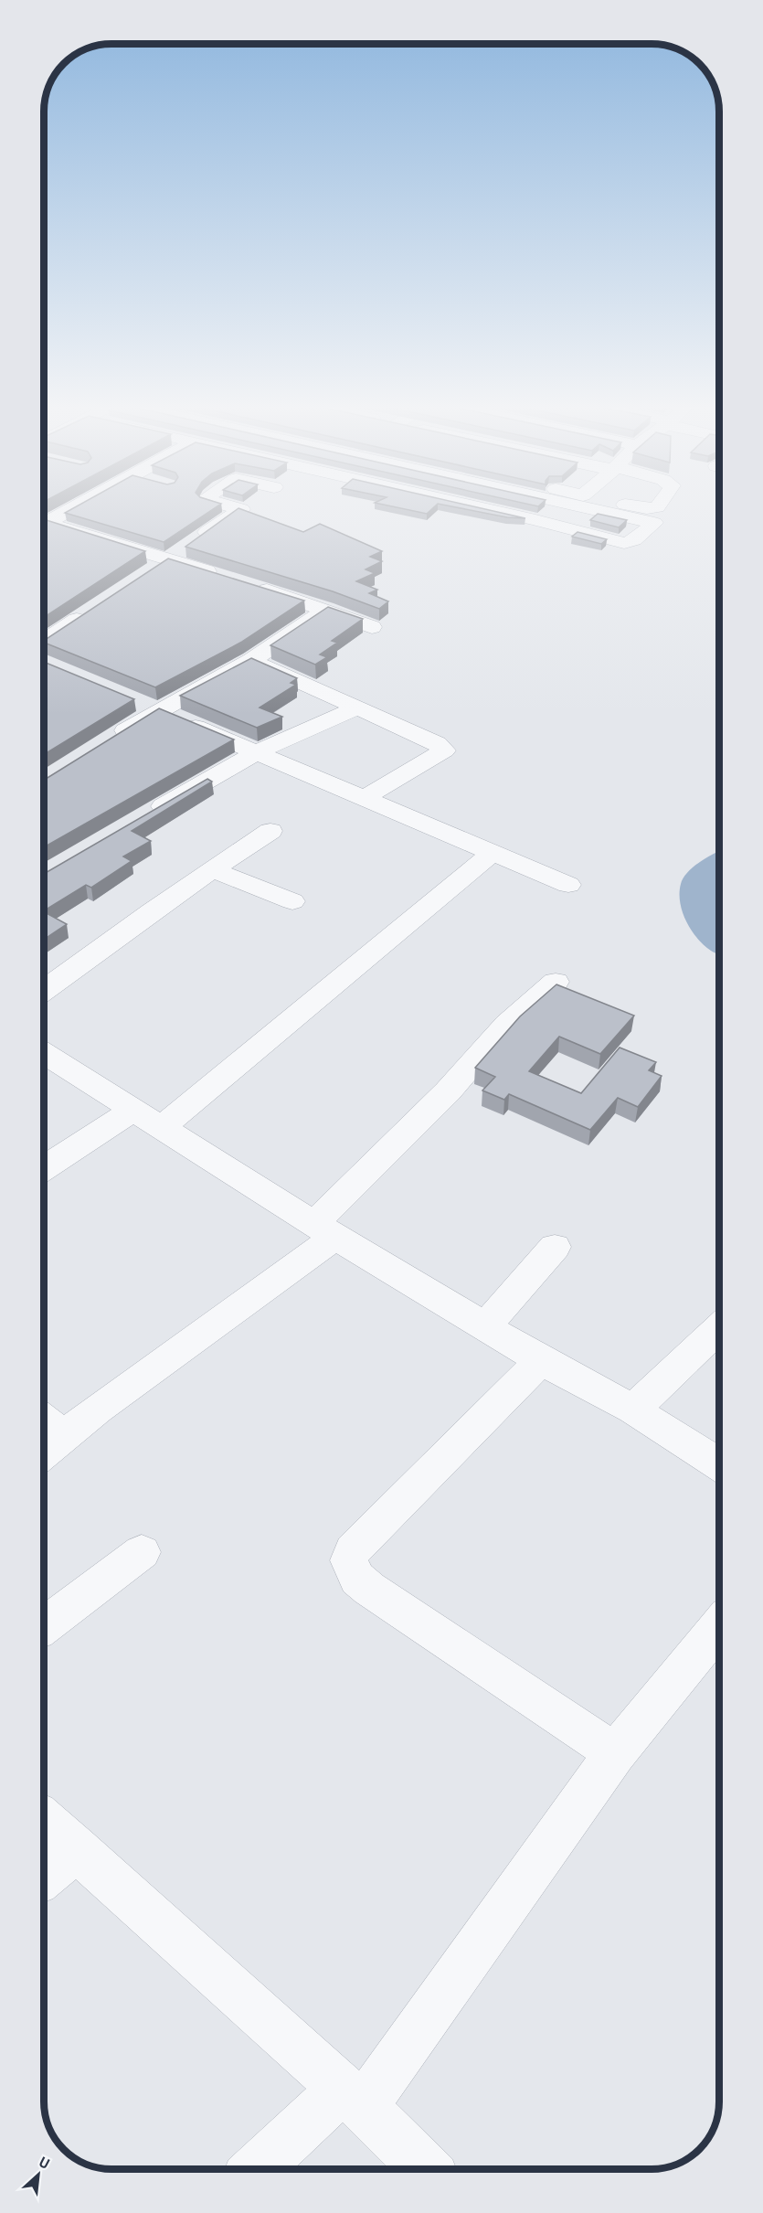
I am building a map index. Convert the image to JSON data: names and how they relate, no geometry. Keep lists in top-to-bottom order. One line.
{"north":"top right"}
